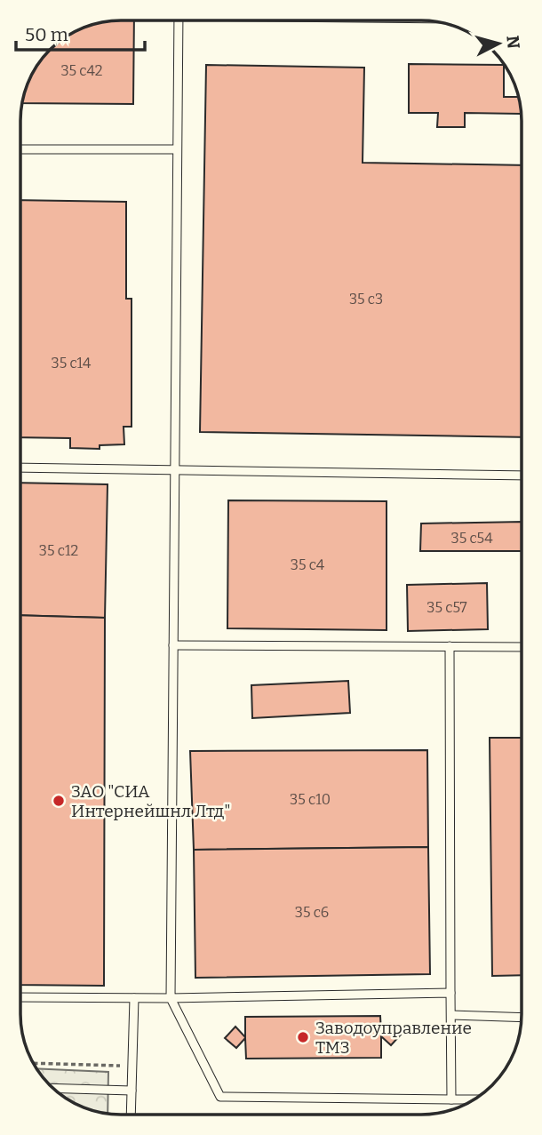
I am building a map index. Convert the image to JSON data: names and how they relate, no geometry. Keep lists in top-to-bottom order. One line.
{"places":["ЗАО \"СИА Интернейшнл Лтд\"","Заводоуправление ТМЗ"],"house_numbers":["35 с42","35 c3","35 с14","35 с54","35 с12","35 с4","35 с57","35 с10","35 с6"],"scale_bar":"50 m","north":"right"}
